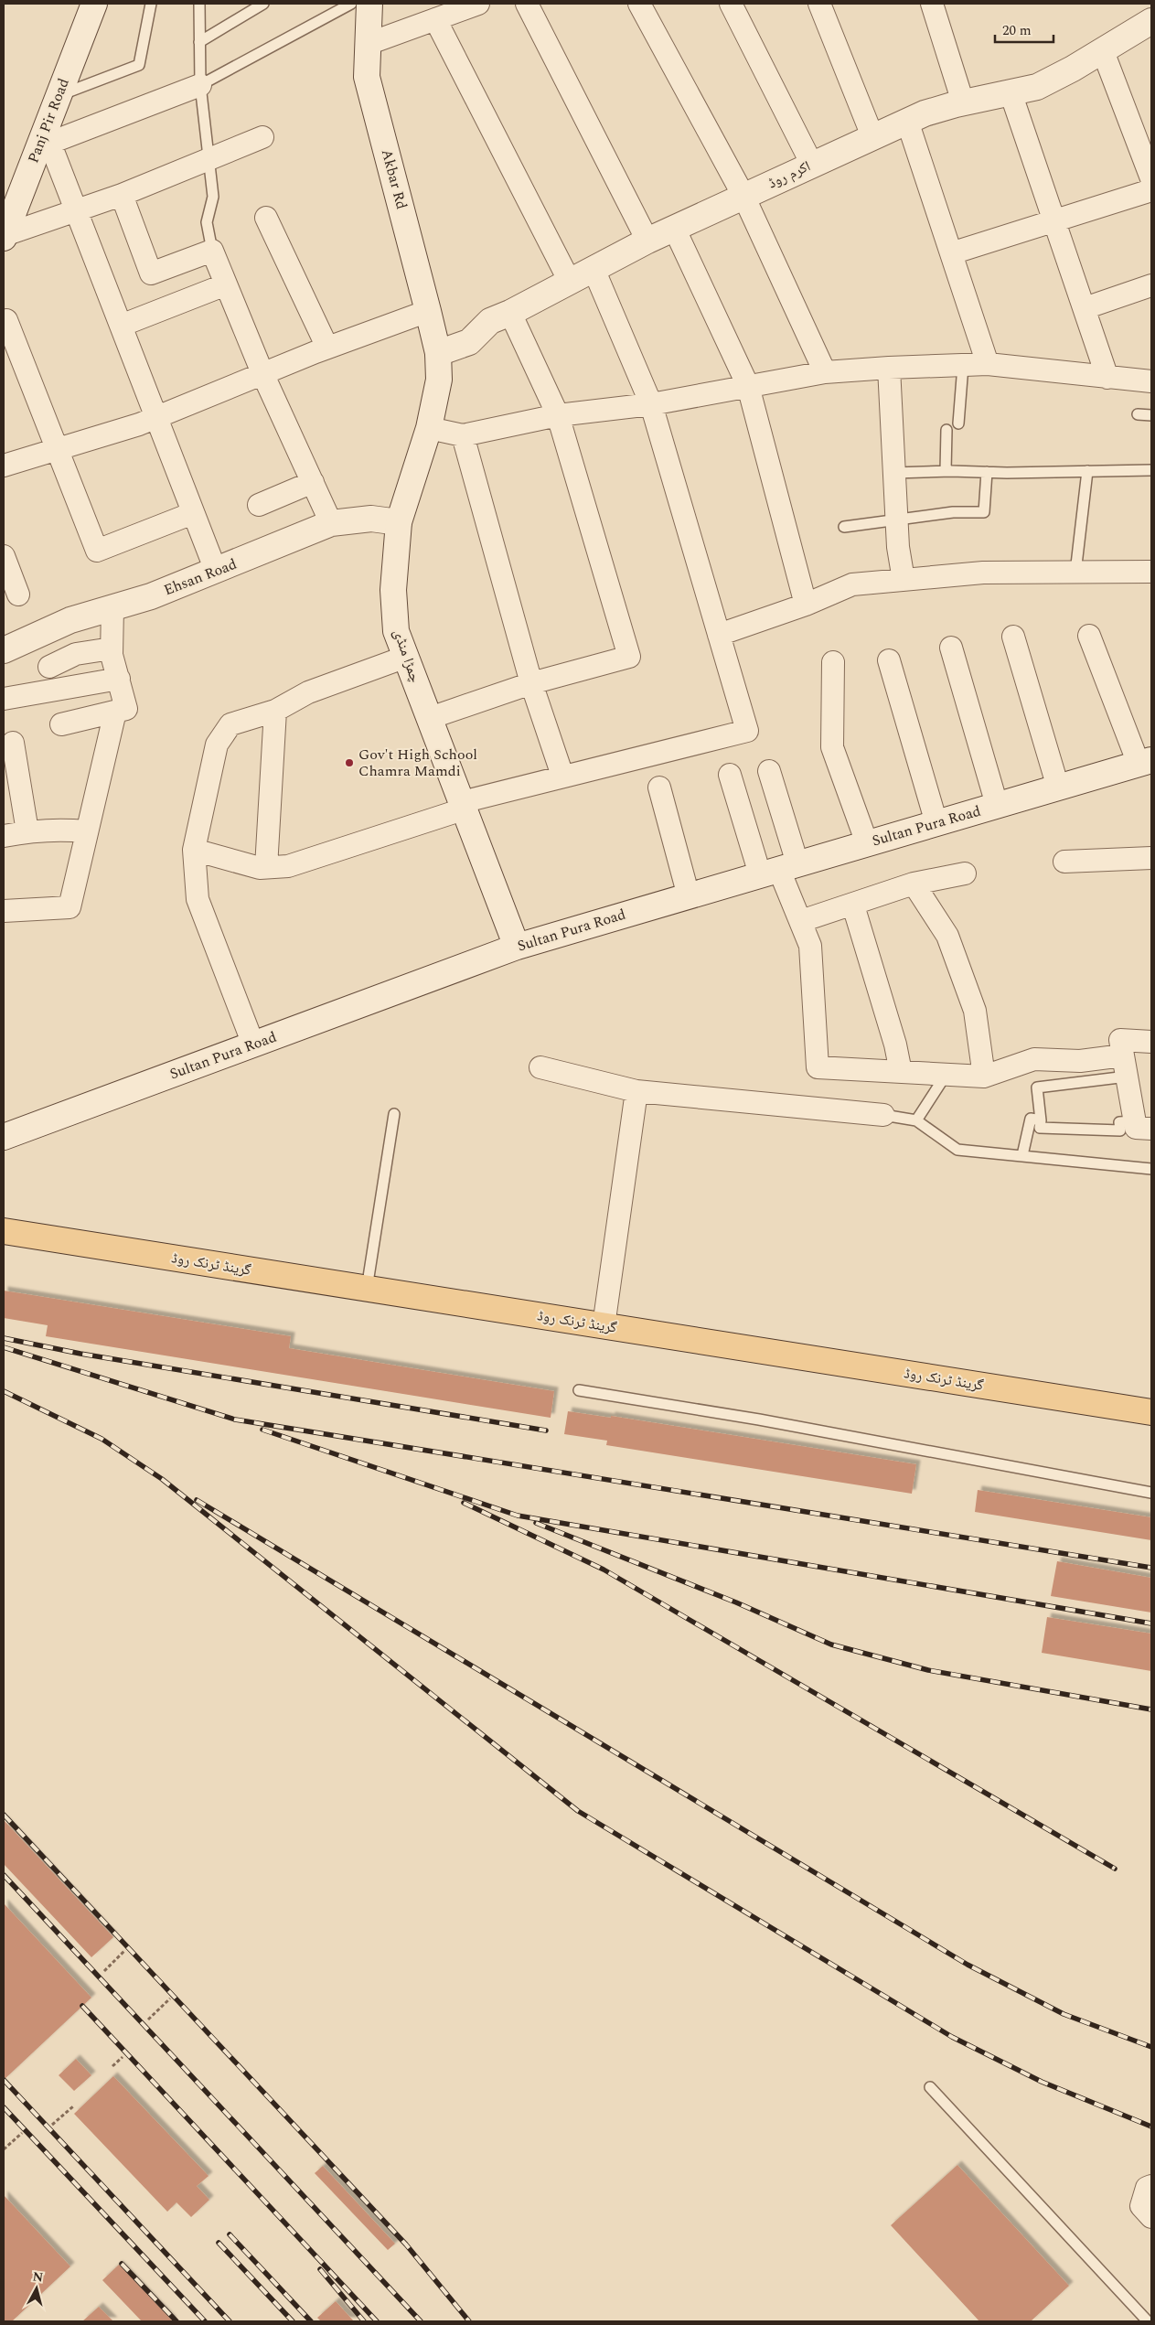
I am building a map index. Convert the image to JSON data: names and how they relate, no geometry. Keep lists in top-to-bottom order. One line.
{"streets":{"main road":["Panj Pir Road","اکرم روڈ","Akbar Rd","Ehsan Road","چمڑا منڈی","Sultan Pura Road","گرینڈ ٹرنک روڈ"]},"crossings":[["اکرم روڈ","Akbar Rd"],["اکرم روڈ","چمڑا منڈی"],["Akbar Rd","چمڑا منڈی"],["Ehsan Road","چمڑا منڈی"],["چمڑا منڈی","Sultan Pura Road"]],"places":["Gov't High School Chamra Mamdi"],"scale_bar":"20 m","north":"top"}
